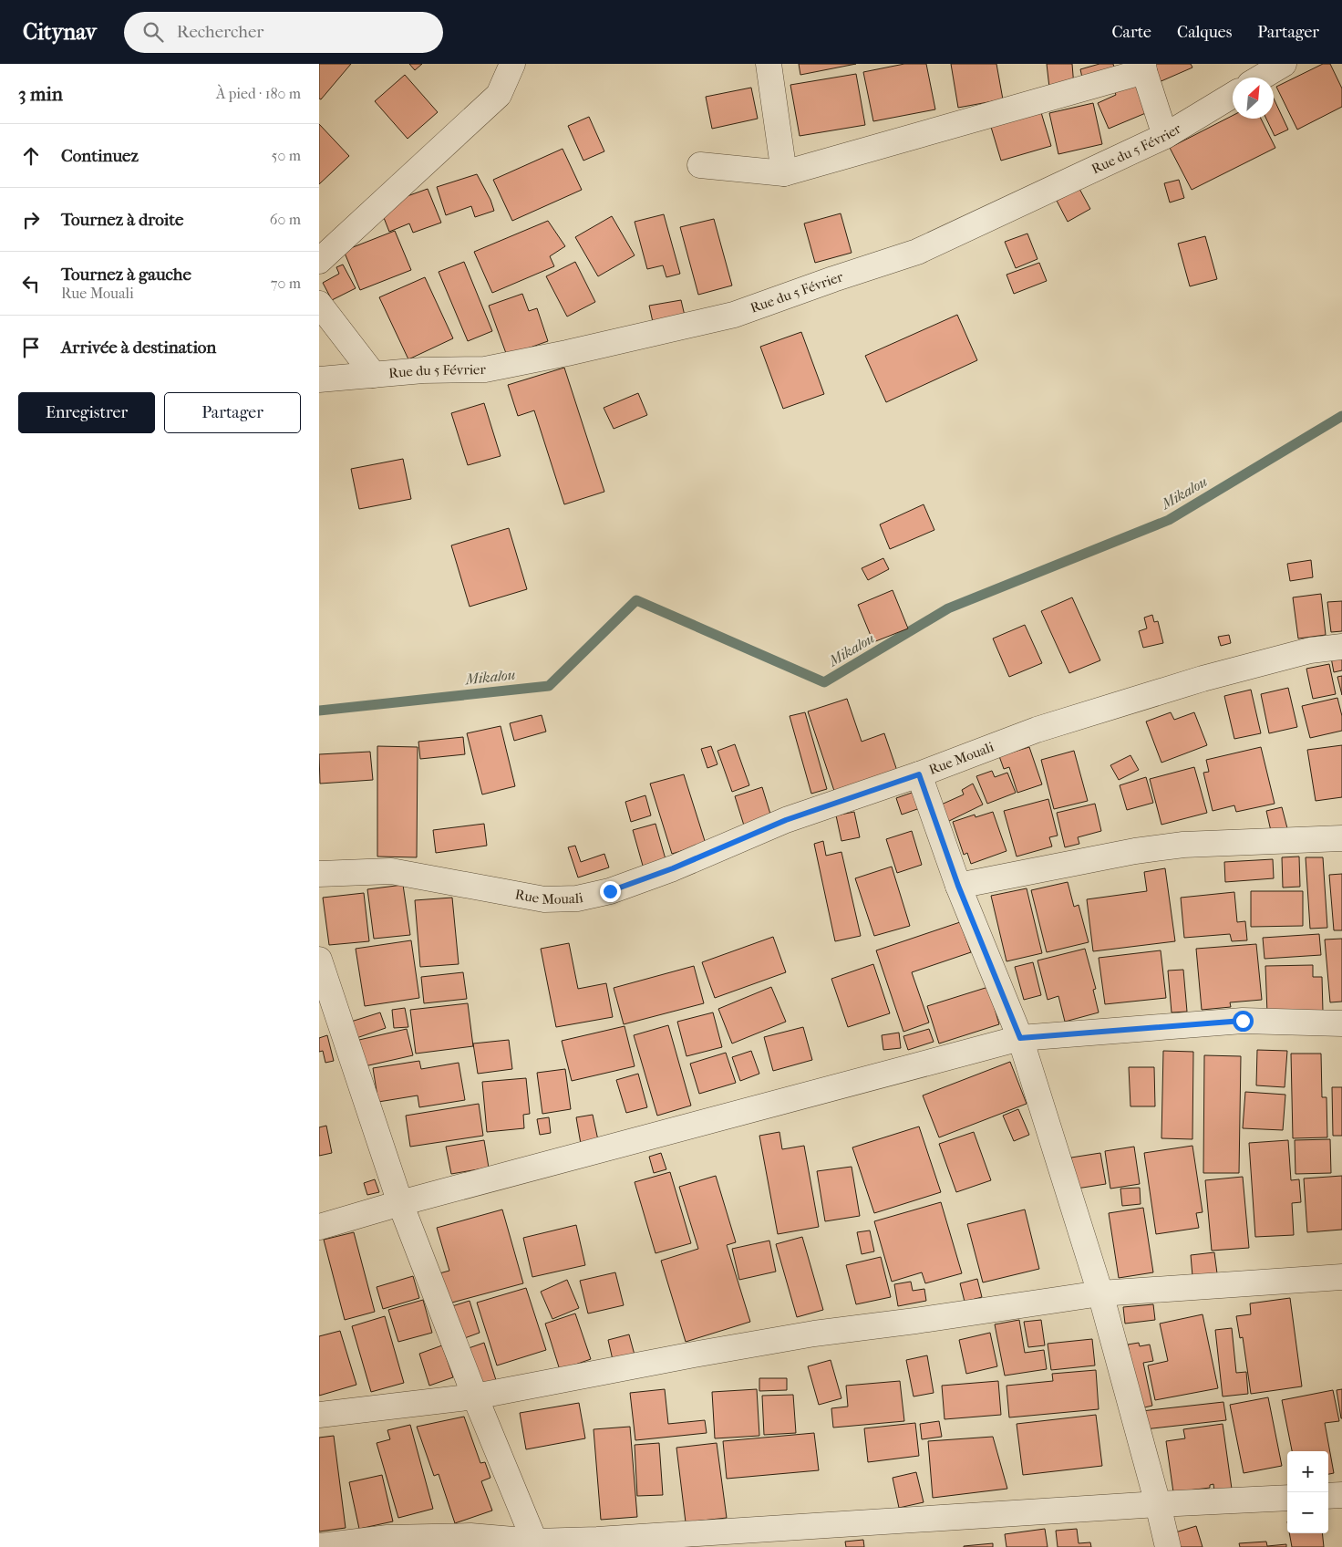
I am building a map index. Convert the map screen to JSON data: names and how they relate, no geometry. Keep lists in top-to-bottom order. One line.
{"streets":{"street":["Rue du 5 Février","Rue Mouali"]},"water":["Mikalou"],"north":"top right","page":{"header":"Citynav","search":"Rechercher","nav":["Carte","Calques","Partager"],"heading":["3 min","À pied · 180 m"],"list":[["Continuez","50 m"],["Tournez à droite","60 m"],["Tournez à gauche","Rue Mouali","70 m"],"Arrivée à destination"],"buttons":["Enregistrer","Partager"],"map_buttons":["+","−"]}}
